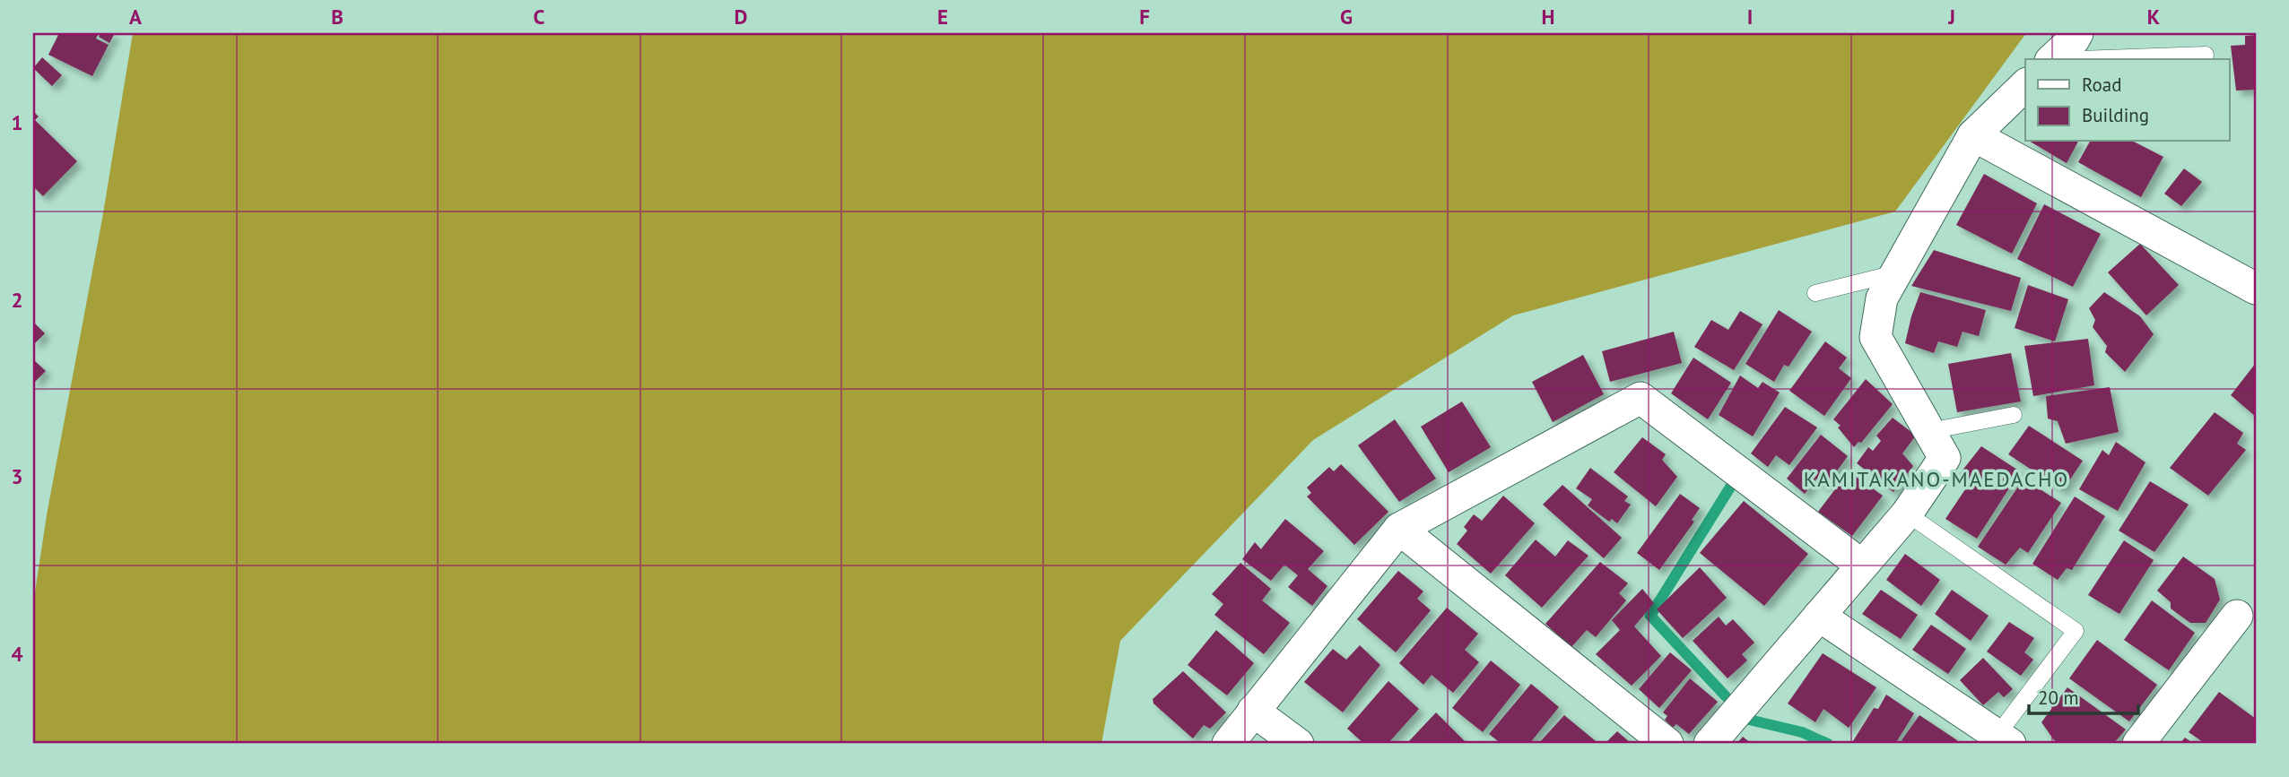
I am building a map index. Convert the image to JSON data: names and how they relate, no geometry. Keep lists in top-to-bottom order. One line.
{"districts":["KAMITAKANO-MAEDACHO"],"legend":["Road","Building"],"scale_bar":"20 m","grid":{"columns":["A","B","C","D","E","F","G","H","I","J","K"],"rows":["1","2","3","4"]}}
